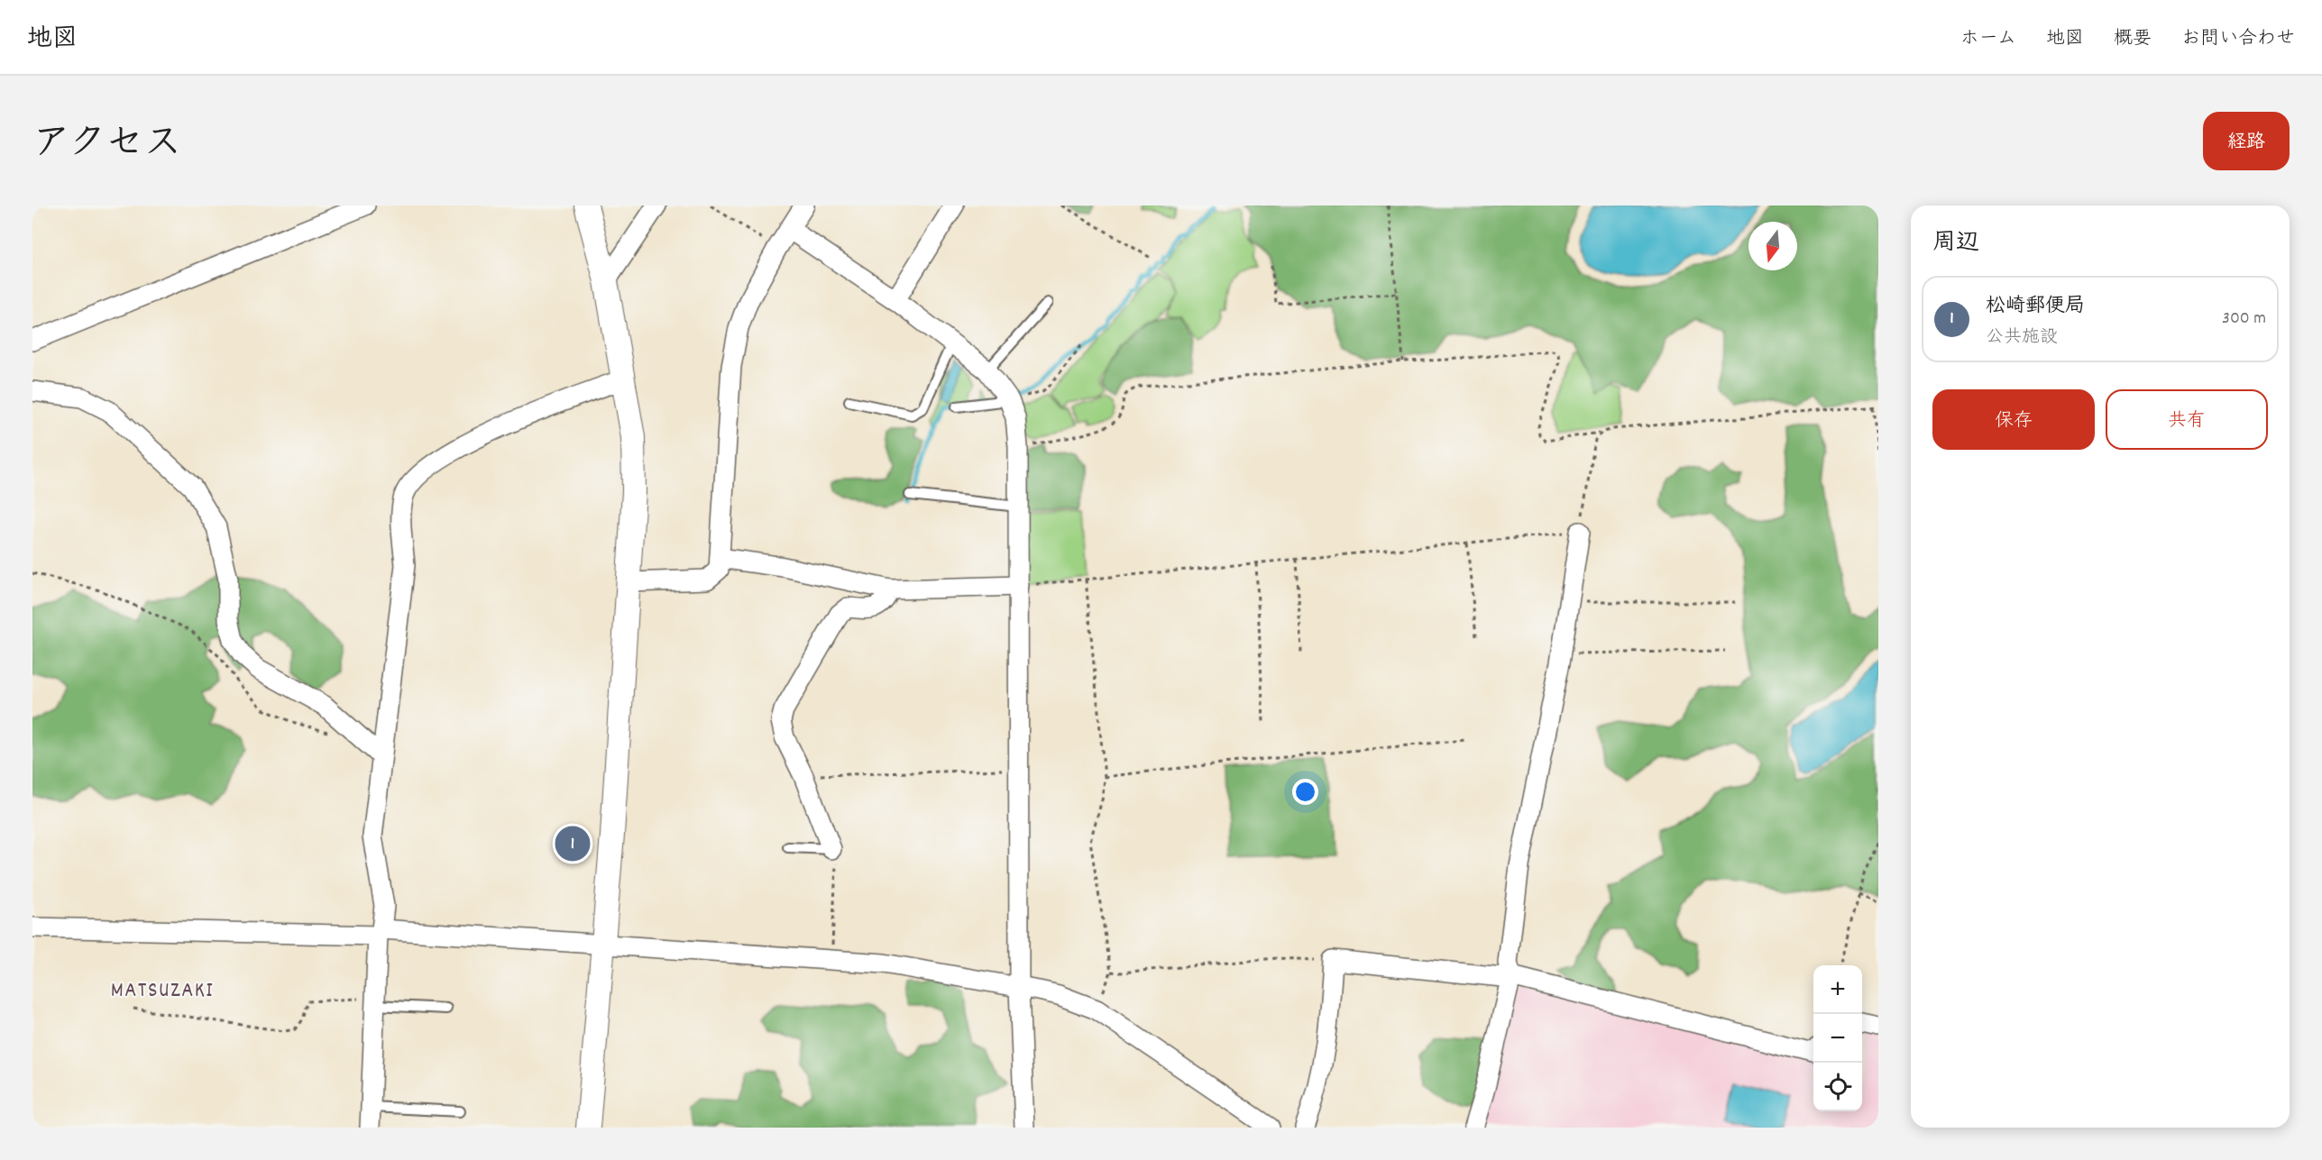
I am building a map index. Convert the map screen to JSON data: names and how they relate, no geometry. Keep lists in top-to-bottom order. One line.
{"districts":["MATSUZAKI"],"north":"bottom","page":{"header":"地図","nav":["ホーム","地図","概要","お問い合わせ"],"title":"アクセス","buttons":["経路",["保存","共有"]],"heading":"周辺","list":[{"mark":"1","name":"松崎郵便局","note":"公共施設","value":"300 m"}],"pins":"1","map_buttons":["+","−"]}}
